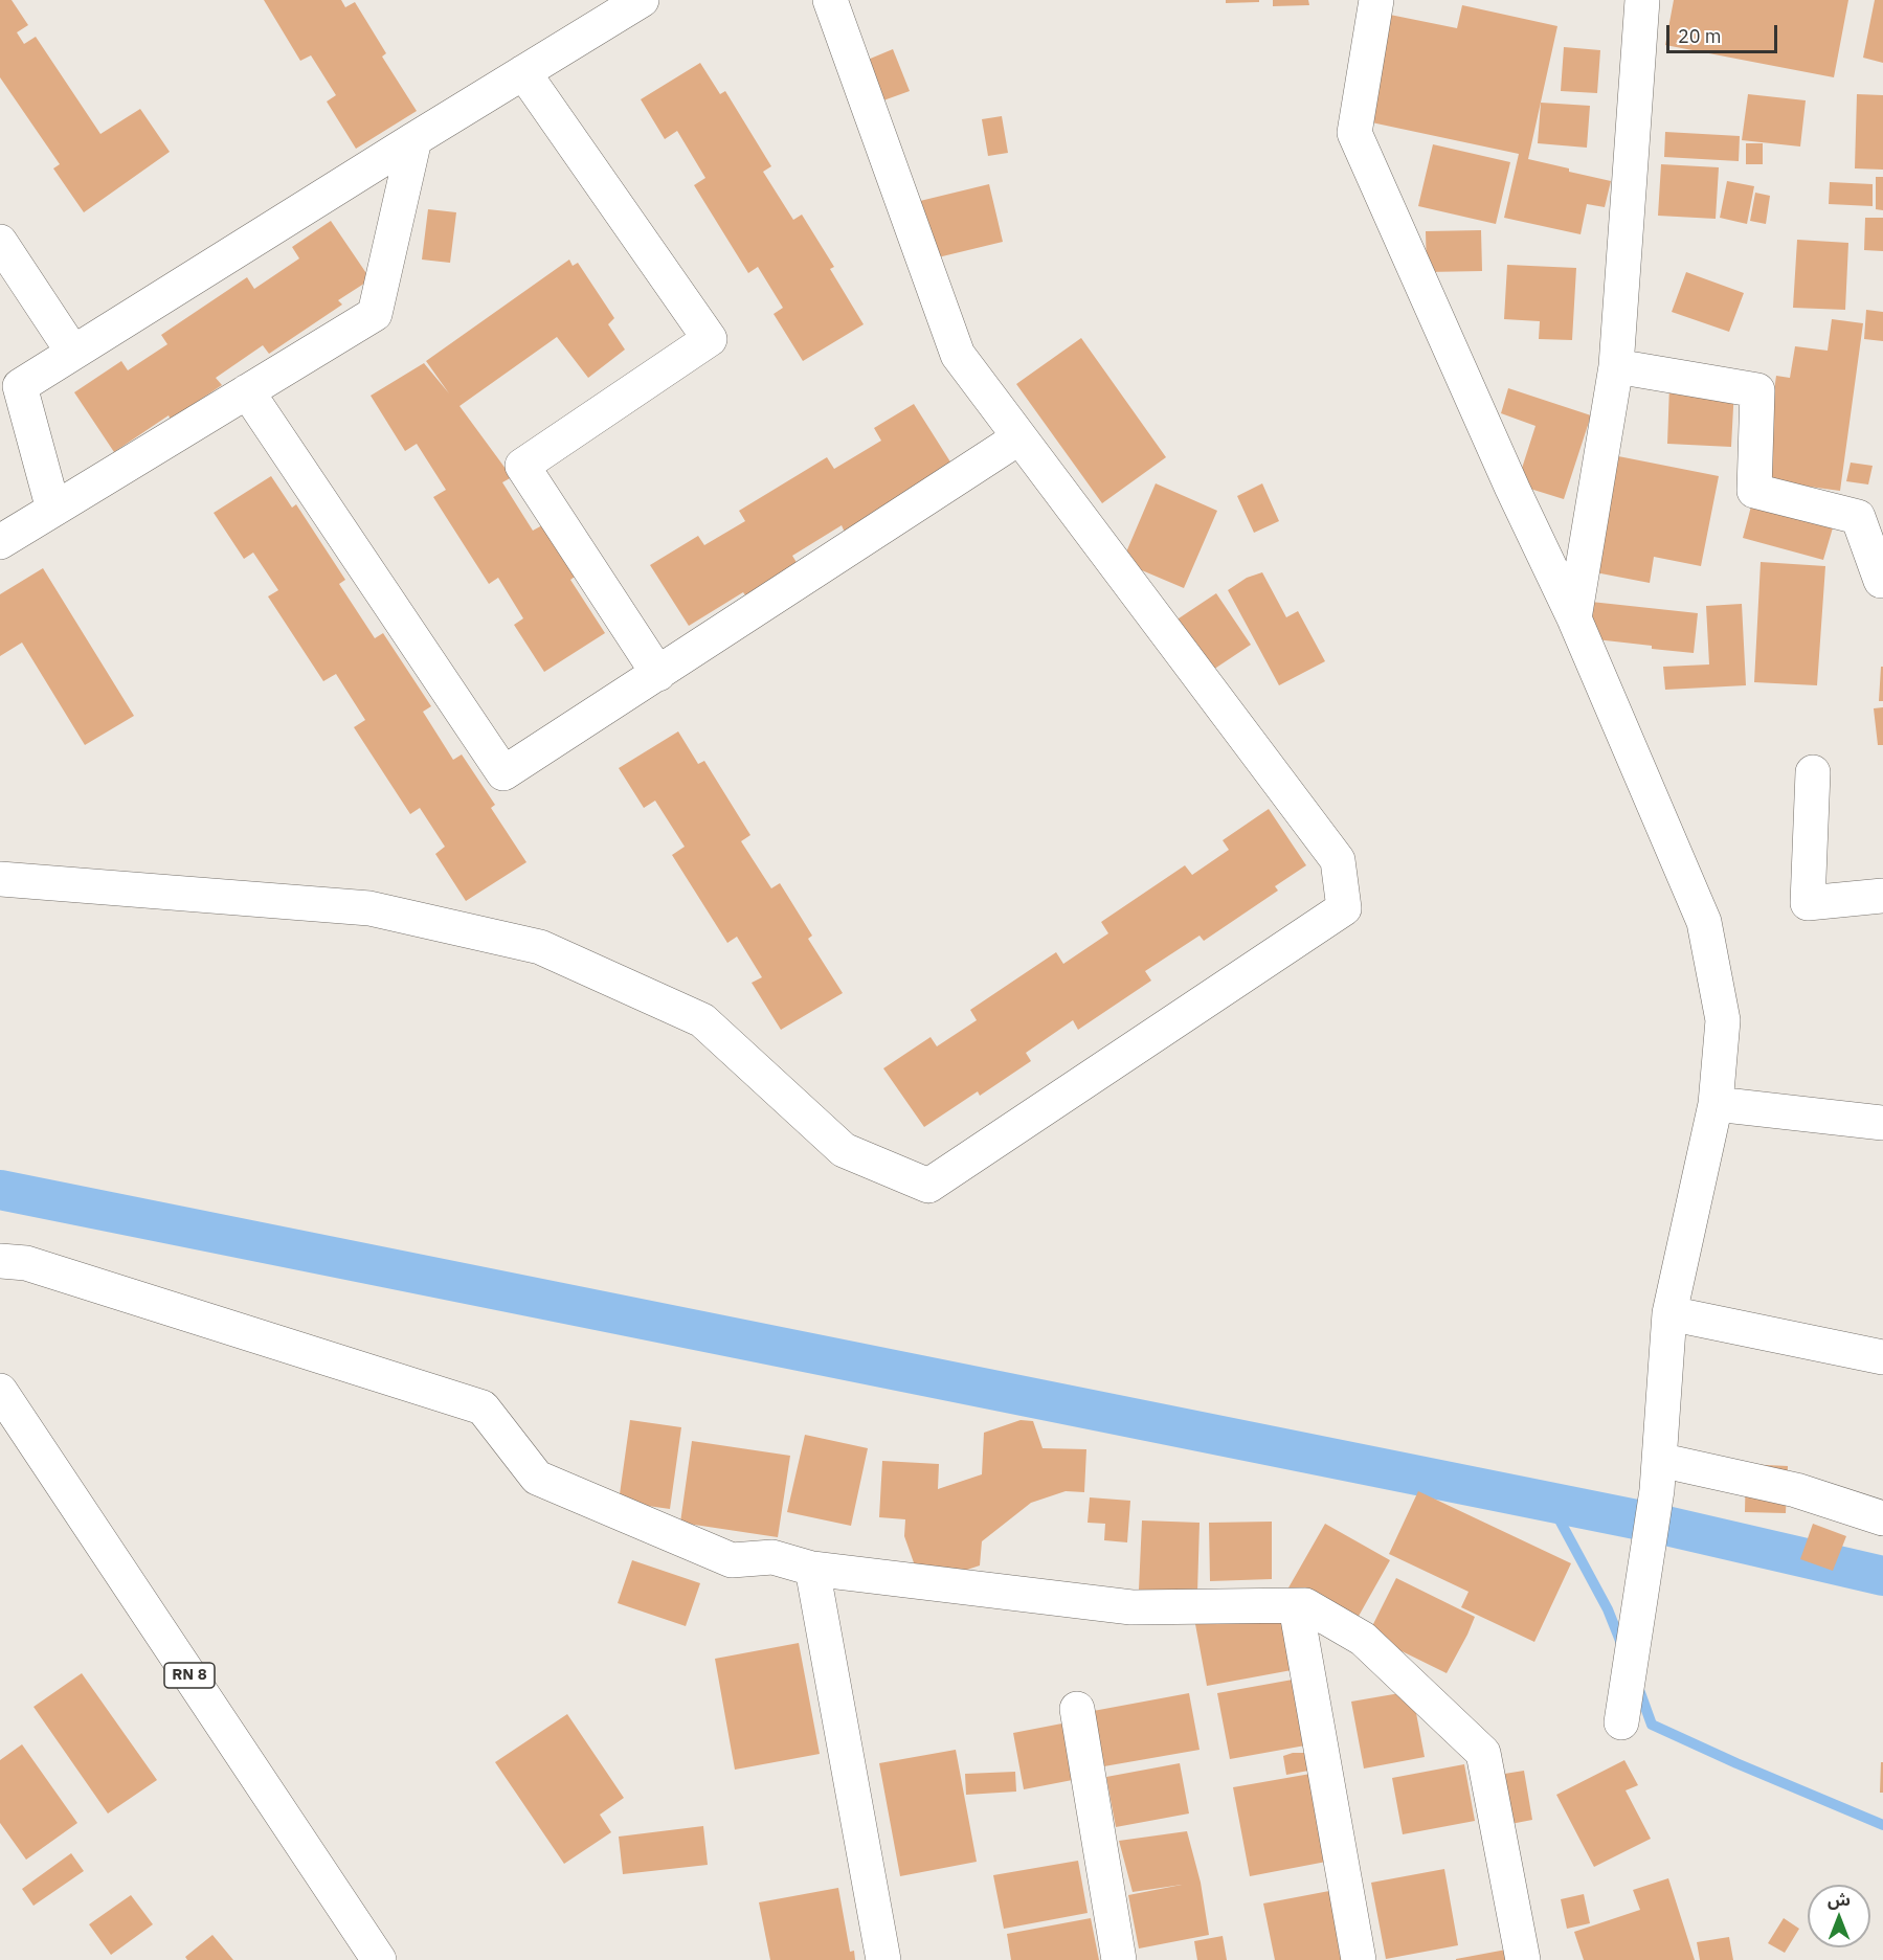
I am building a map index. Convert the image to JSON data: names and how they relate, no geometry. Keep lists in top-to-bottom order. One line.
{"streets":{"street":["RN 8"]},"scale_bar":"20 m","north":"top"}
